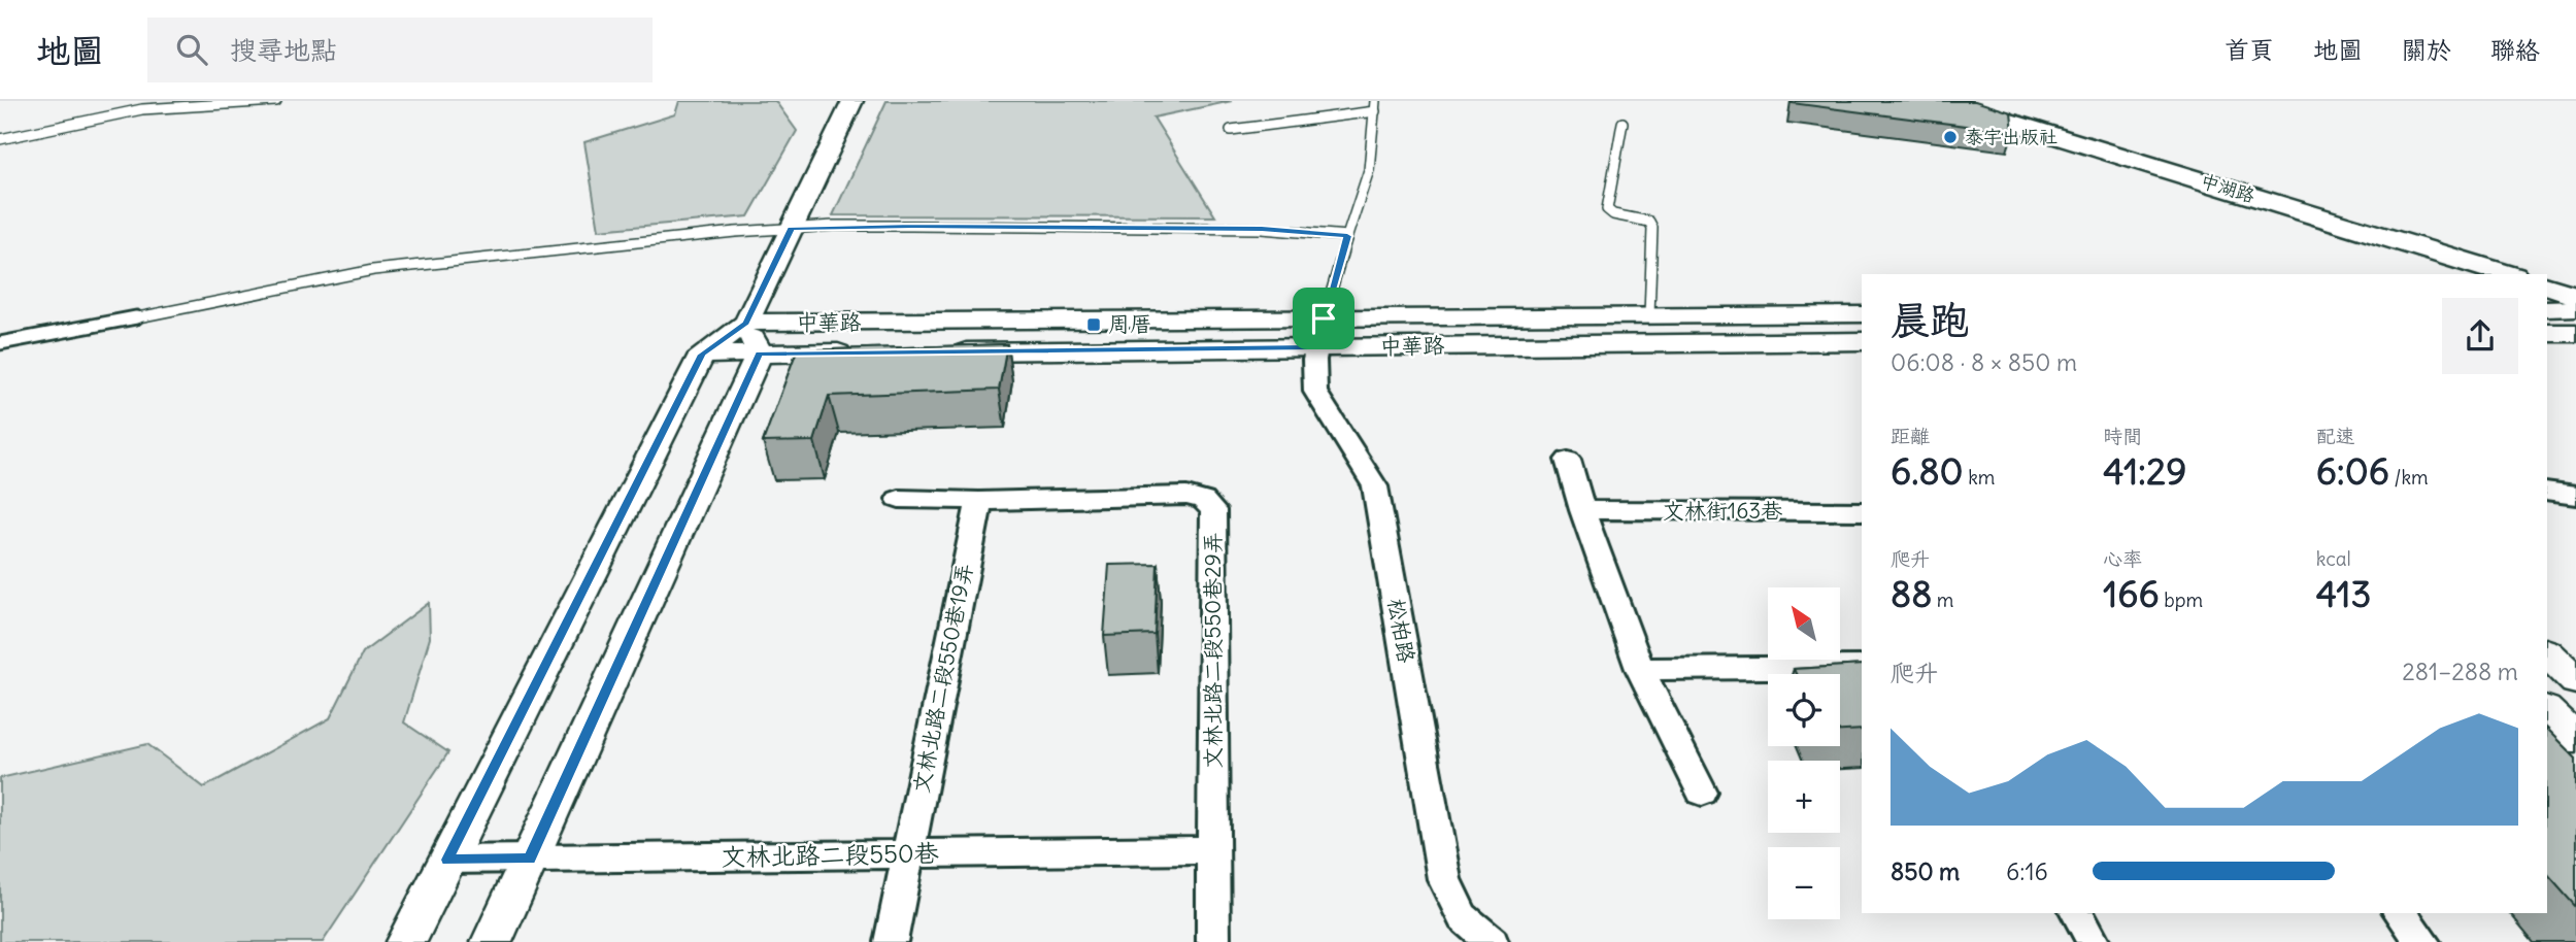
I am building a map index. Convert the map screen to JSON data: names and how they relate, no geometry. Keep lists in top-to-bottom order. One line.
{"streets":{"main road":["中湖路"],"street":["中華路","文林街163巷","松柏路","文林北路二段550巷29弄","文林北路二段550巷19弄","文林北路二段550巷"]},"crossings":[["中華路","松柏路"],["文林北路二段550巷29弄","文林北路二段550巷19弄"],["文林北路二段550巷29弄","文林北路二段550巷"],["文林北路二段550巷19弄","文林北路二段550巷"]],"places":{"other":["泰宇出版社"],"transit":["周厝"]},"north":"top left","page":{"header":"地圖","search":"搜尋地點","nav":["首頁","地圖","關於","聯絡"],"heading":["晨跑","06:08 · 8 × 850 m"],"stats":[["距離","6.80 km"],["時間","41:29"],["配速","6:06 /km"],["爬升","88 m"],["心率","166 bpm"],["kcal","413"]],"map_buttons":["+","−"],"chart":["爬升","281–288 m"],"list":[{"name":"850 m","note":"6:16"}]}}
